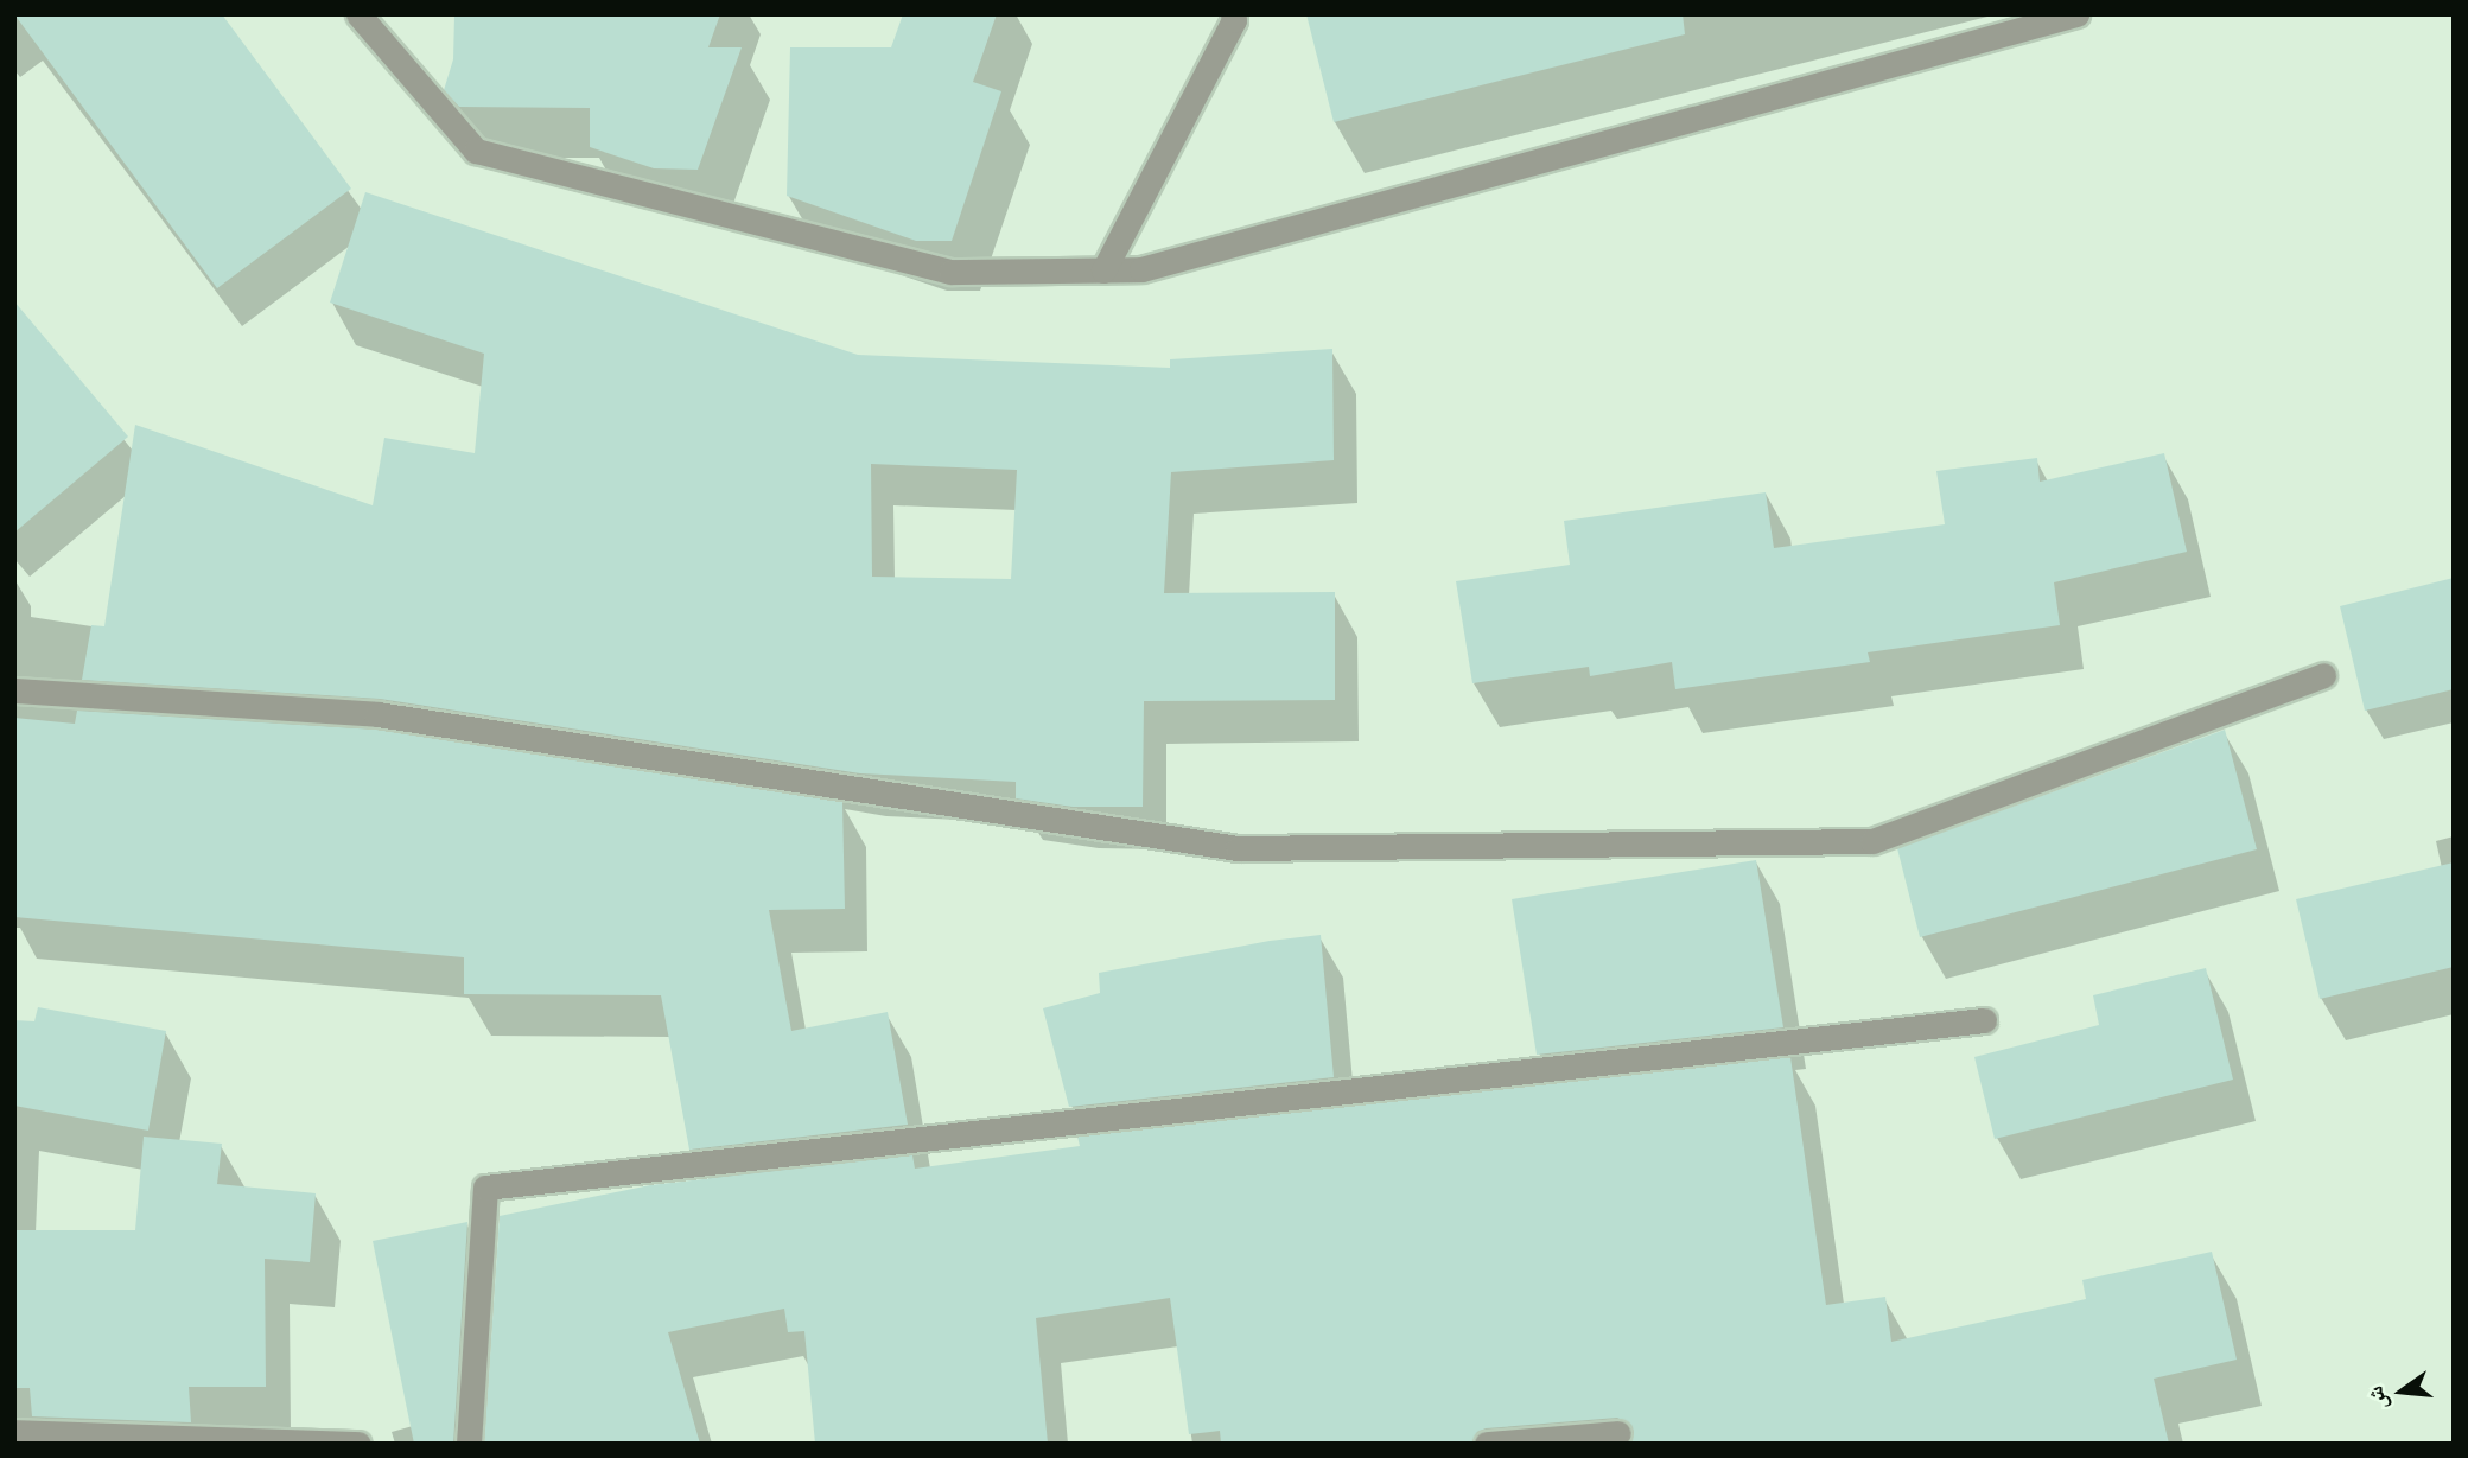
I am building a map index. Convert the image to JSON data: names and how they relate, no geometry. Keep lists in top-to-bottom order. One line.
{"north":"left"}
